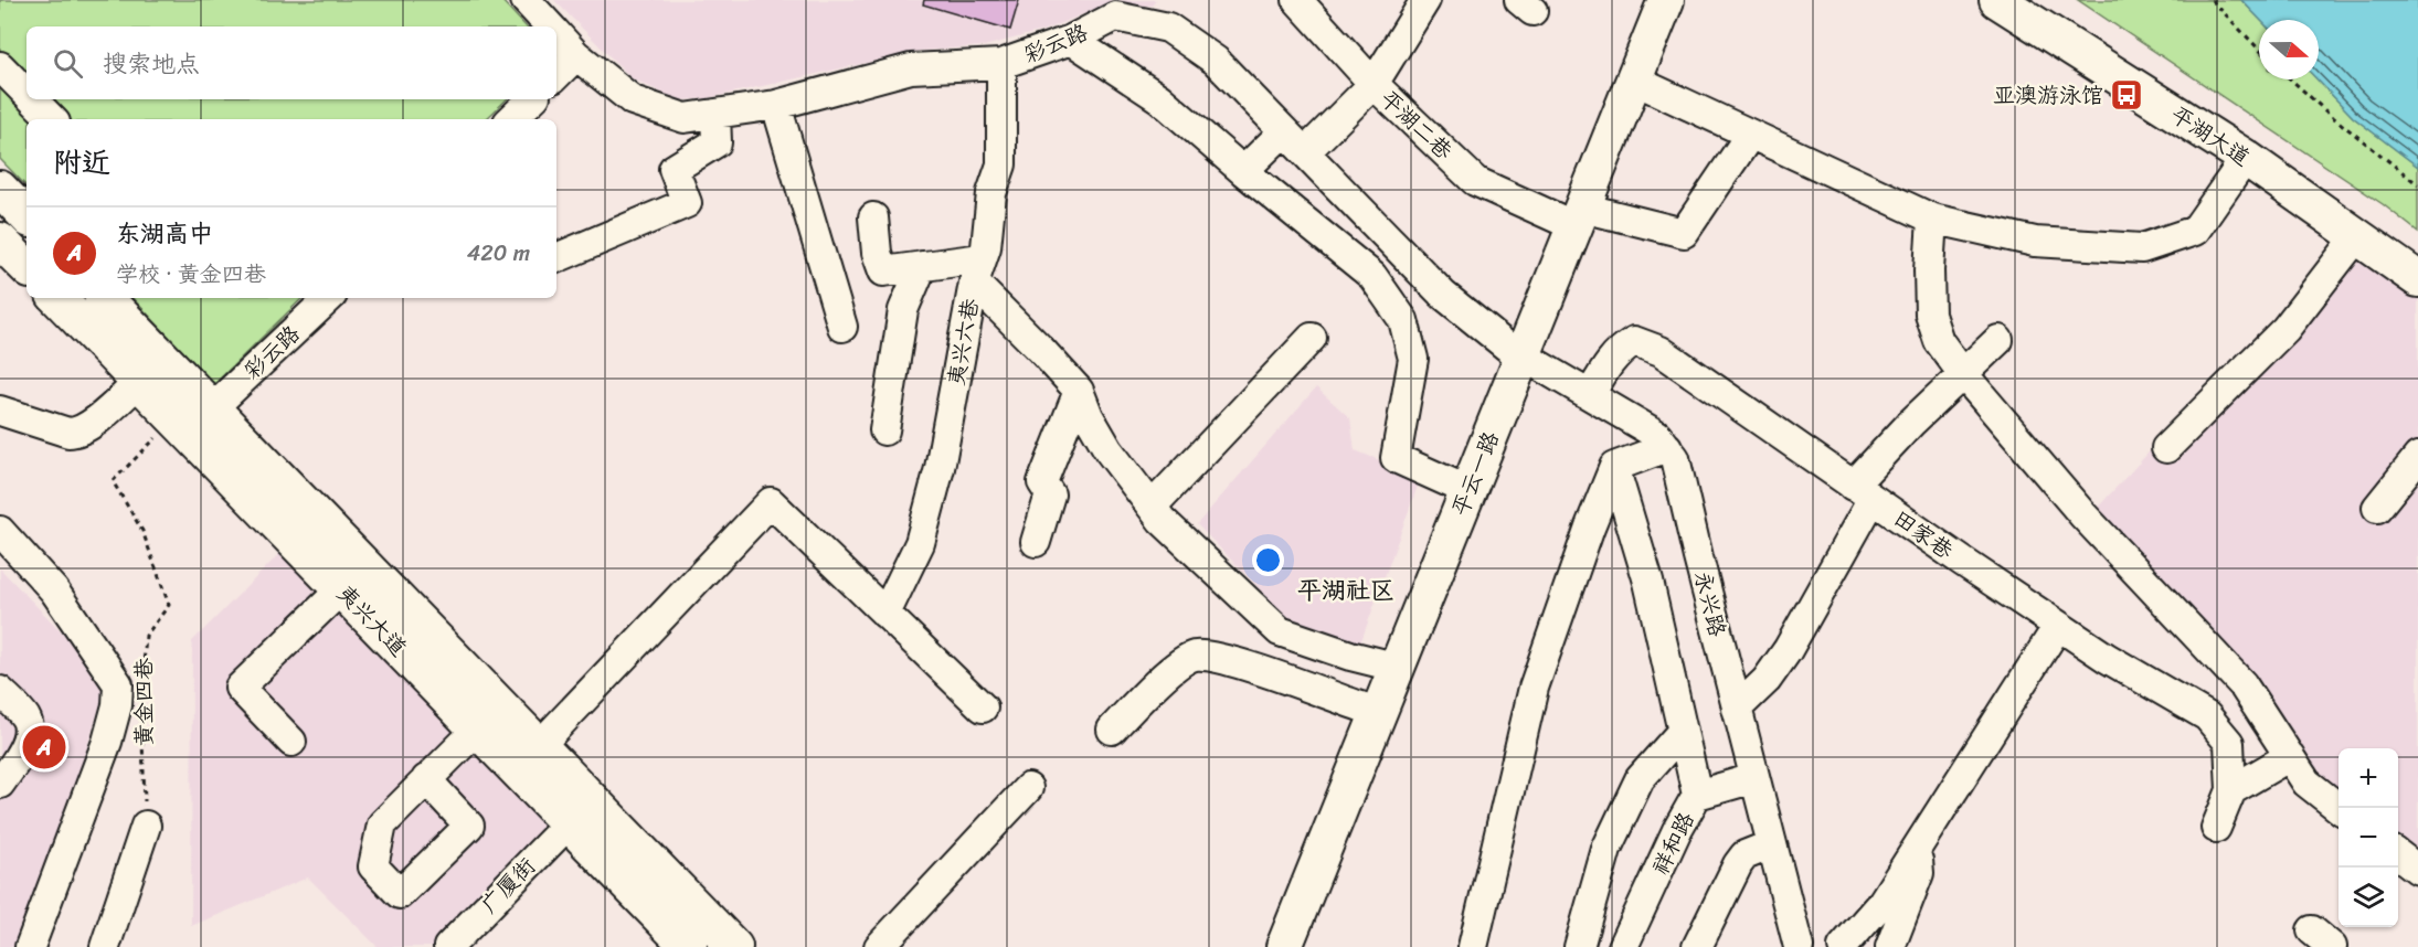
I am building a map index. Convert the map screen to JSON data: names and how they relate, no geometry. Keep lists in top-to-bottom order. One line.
{"streets":{"main road":["平湖大道","平云一路","夷兴大道"],"street":["彩云路","平湖二巷","夷兴六巷","田家巷","永兴路","祥和路","广厦街"],"path":["黄金四巷"]},"crossings":[["彩云路","夷兴六巷"],["彩云路","平云一路"],["彩云路","永兴路"],["彩云路","夷兴大道"],["平湖二巷","平云一路"],["平云一路","永兴路"],["田家巷","永兴路"],["永兴路","祥和路"],["夷兴大道","黄金四巷"],["夷兴大道","广厦街"]],"districts":["平湖社区"],"places":{"bus stop":["亚澳游泳馆"]},"north":"right","page":{"search":"搜索地点","heading":"附近","list":[{"mark":"A","name":"东湖高中","note":"学校 · 黄金四巷","value":"420 m"}],"pins":"A","map_buttons":["+","−"]}}
